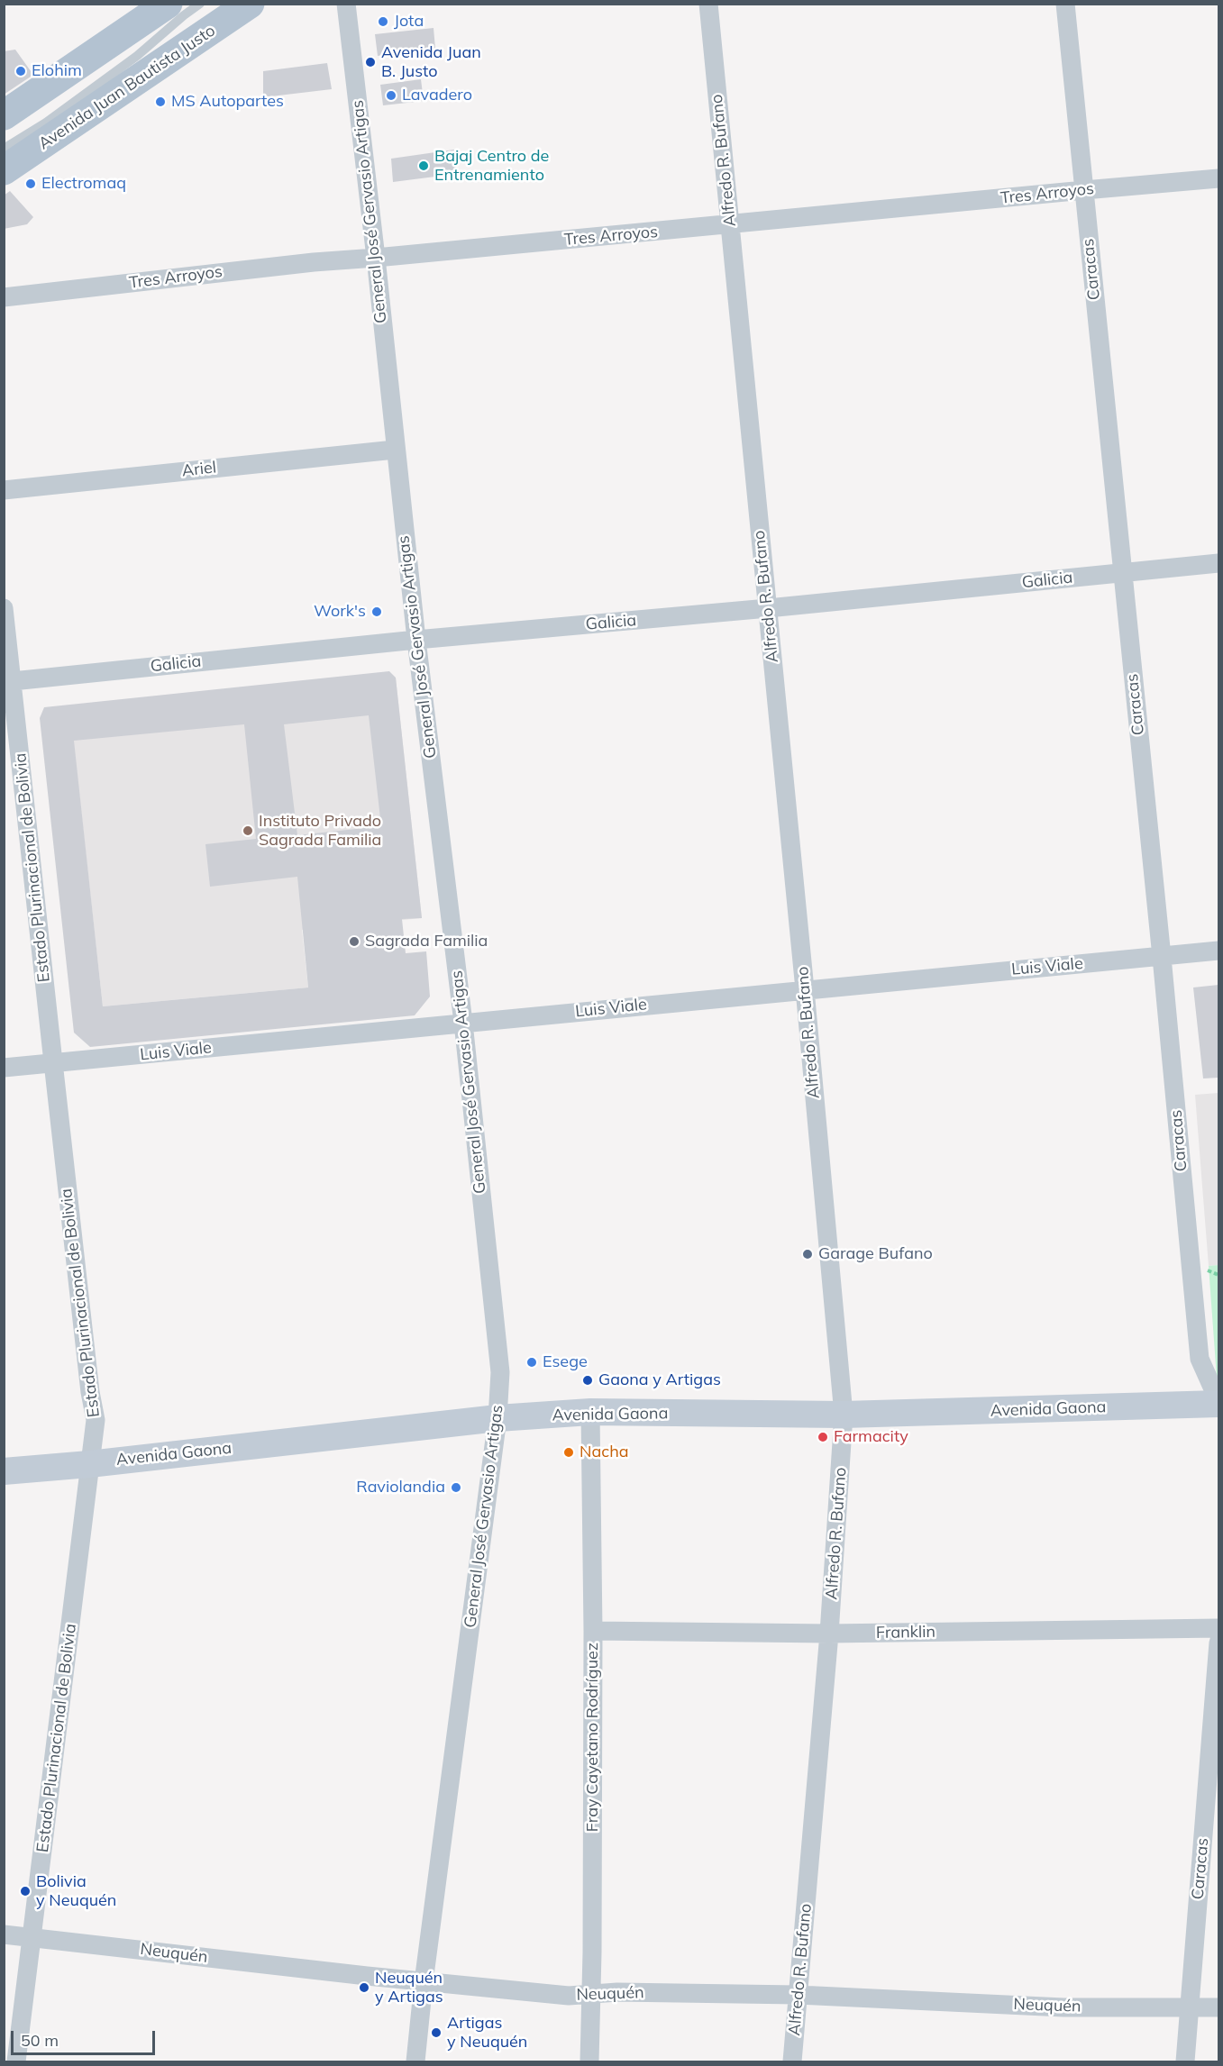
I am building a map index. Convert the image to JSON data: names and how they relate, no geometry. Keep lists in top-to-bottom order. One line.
{"streets":{"main road":["Avenida Juan Bautista Justo","Avenida Gaona"],"street":["Alfredo R. Bufano","Tres Arroyos","General José Gervasio Artigas","Caracas","Ariel","Galicia","Estado Plurinacional de Bolivia","Luis Viale","Franklin","Fray Cayetano Rodríguez","Neuquén"]},"crossings":[["Alfredo R. Bufano","Tres Arroyos"],["Alfredo R. Bufano","Galicia"],["Alfredo R. Bufano","Luis Viale"],["Alfredo R. Bufano","Avenida Gaona"],["Alfredo R. Bufano","Franklin"],["Alfredo R. Bufano","Neuquén"],["Tres Arroyos","General José Gervasio Artigas"],["Tres Arroyos","Caracas"],["General José Gervasio Artigas","Ariel"],["General José Gervasio Artigas","Galicia"],["General José Gervasio Artigas","Luis Viale"],["General José Gervasio Artigas","Avenida Gaona"],["General José Gervasio Artigas","Neuquén"],["Caracas","Galicia"],["Caracas","Luis Viale"],["Caracas","Avenida Gaona"],["Caracas","Neuquén"],["Galicia","Estado Plurinacional de Bolivia"],["Estado Plurinacional de Bolivia","Luis Viale"],["Estado Plurinacional de Bolivia","Avenida Gaona"],["Estado Plurinacional de Bolivia","Neuquén"],["Avenida Gaona","Fray Cayetano Rodríguez"],["Franklin","Fray Cayetano Rodríguez"],["Fray Cayetano Rodríguez","Neuquén"]],"places":["Jota","Avenida Juan B. Justo","Elohim","Lavadero","MS Autopartes","Bajaj Centro de Entrenamiento","Electromaq","Work's","Instituto Privado Sagrada Familia","Sagrada Familia","Garage Bufano","Esege","Gaona y Artigas","Farmacity","Nacha","Raviolandia","Bolivia y Neuquén","Neuquén y Artigas","Artigas y Neuquén"],"scale_bar":"50 m"}
